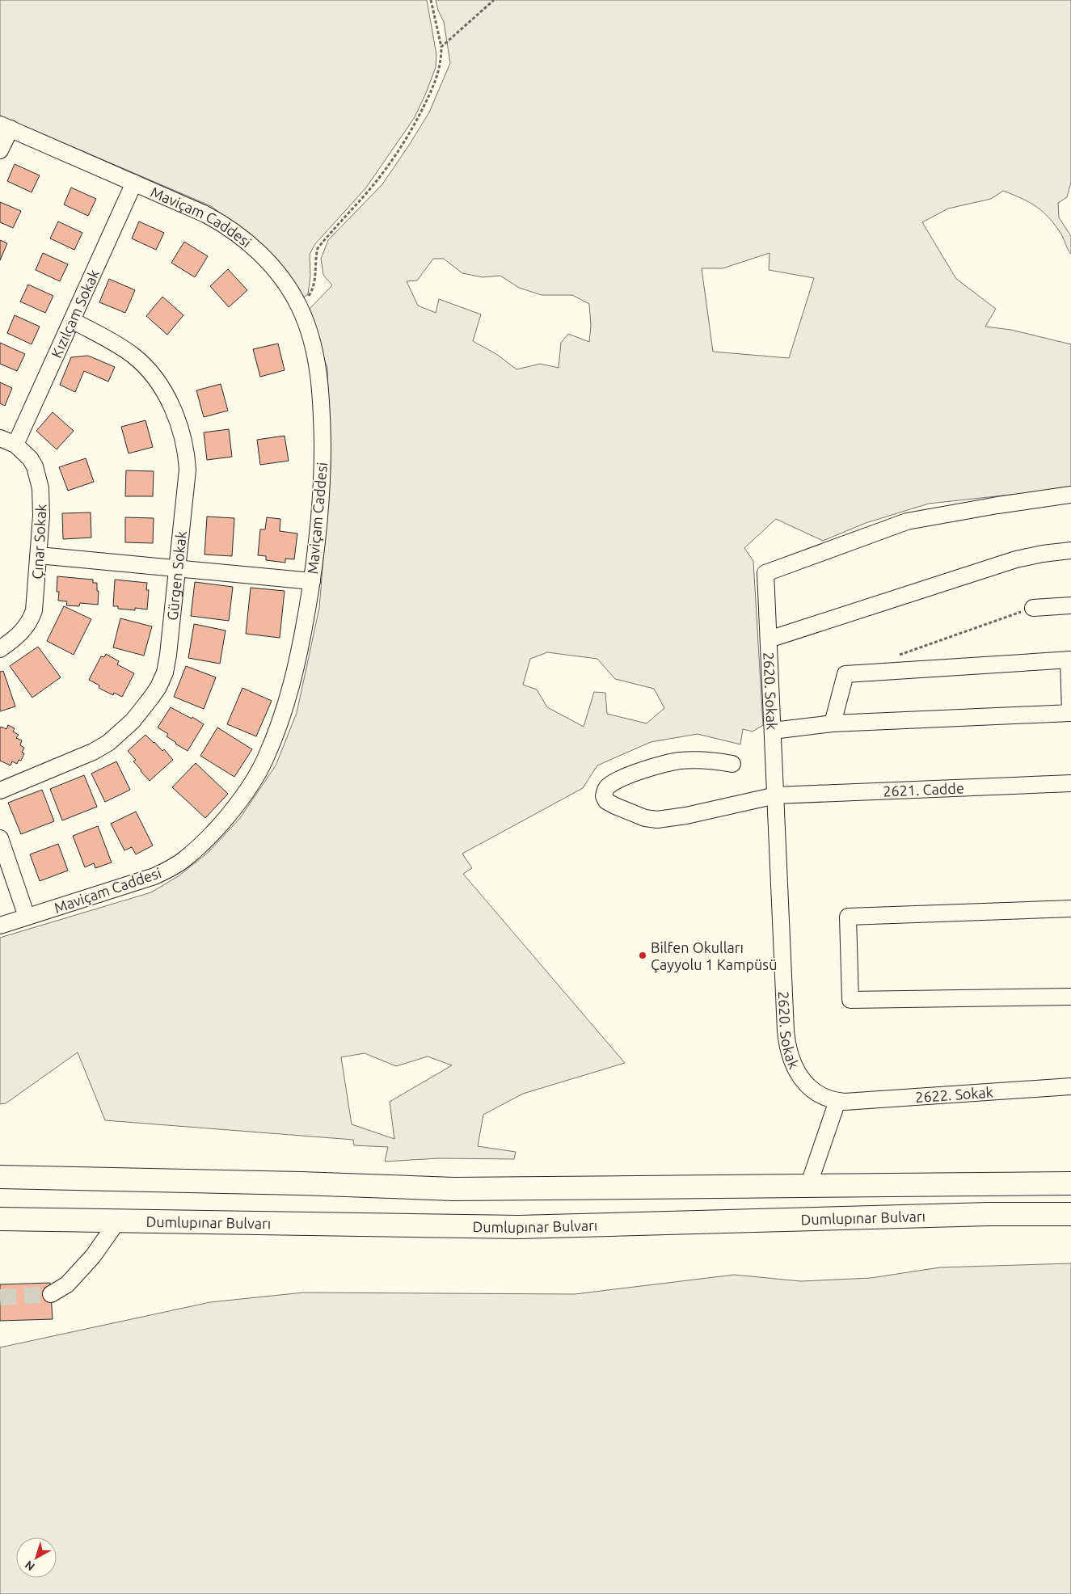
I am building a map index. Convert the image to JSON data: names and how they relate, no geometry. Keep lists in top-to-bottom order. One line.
{"streets":{"highway":["Dumlupınar Bulvarı"],"street":["Maviçam Caddesi","Kızılçam Sokak","Çınar Sokak","Gürgen Sokak","2620. Sokak","2621. Cadde","2622. Sokak"]},"crossings":[["Maviçam Caddesi","Kızılçam Sokak"],["Kızılçam Sokak","Çınar Sokak"],["Kızılçam Sokak","Gürgen Sokak"],["2620. Sokak","2621. Cadde"],["2620. Sokak","2622. Sokak"]],"places":["Bilfen Okulları Çayyolu 1 Kampüsü"],"north":"bottom left"}
